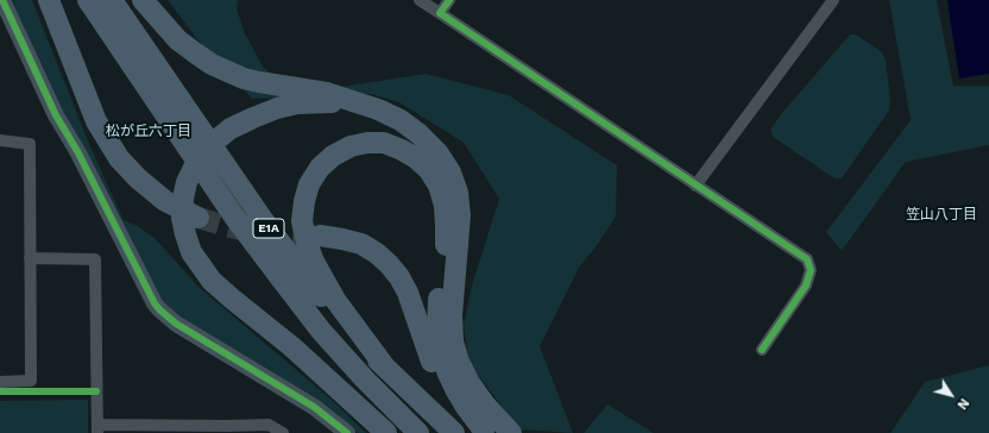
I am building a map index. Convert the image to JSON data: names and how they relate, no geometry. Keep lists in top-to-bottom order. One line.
{"streets":{"highway":["E1A"]},"districts":["松が丘六丁目","笠山八丁目"],"north":"bottom right"}
